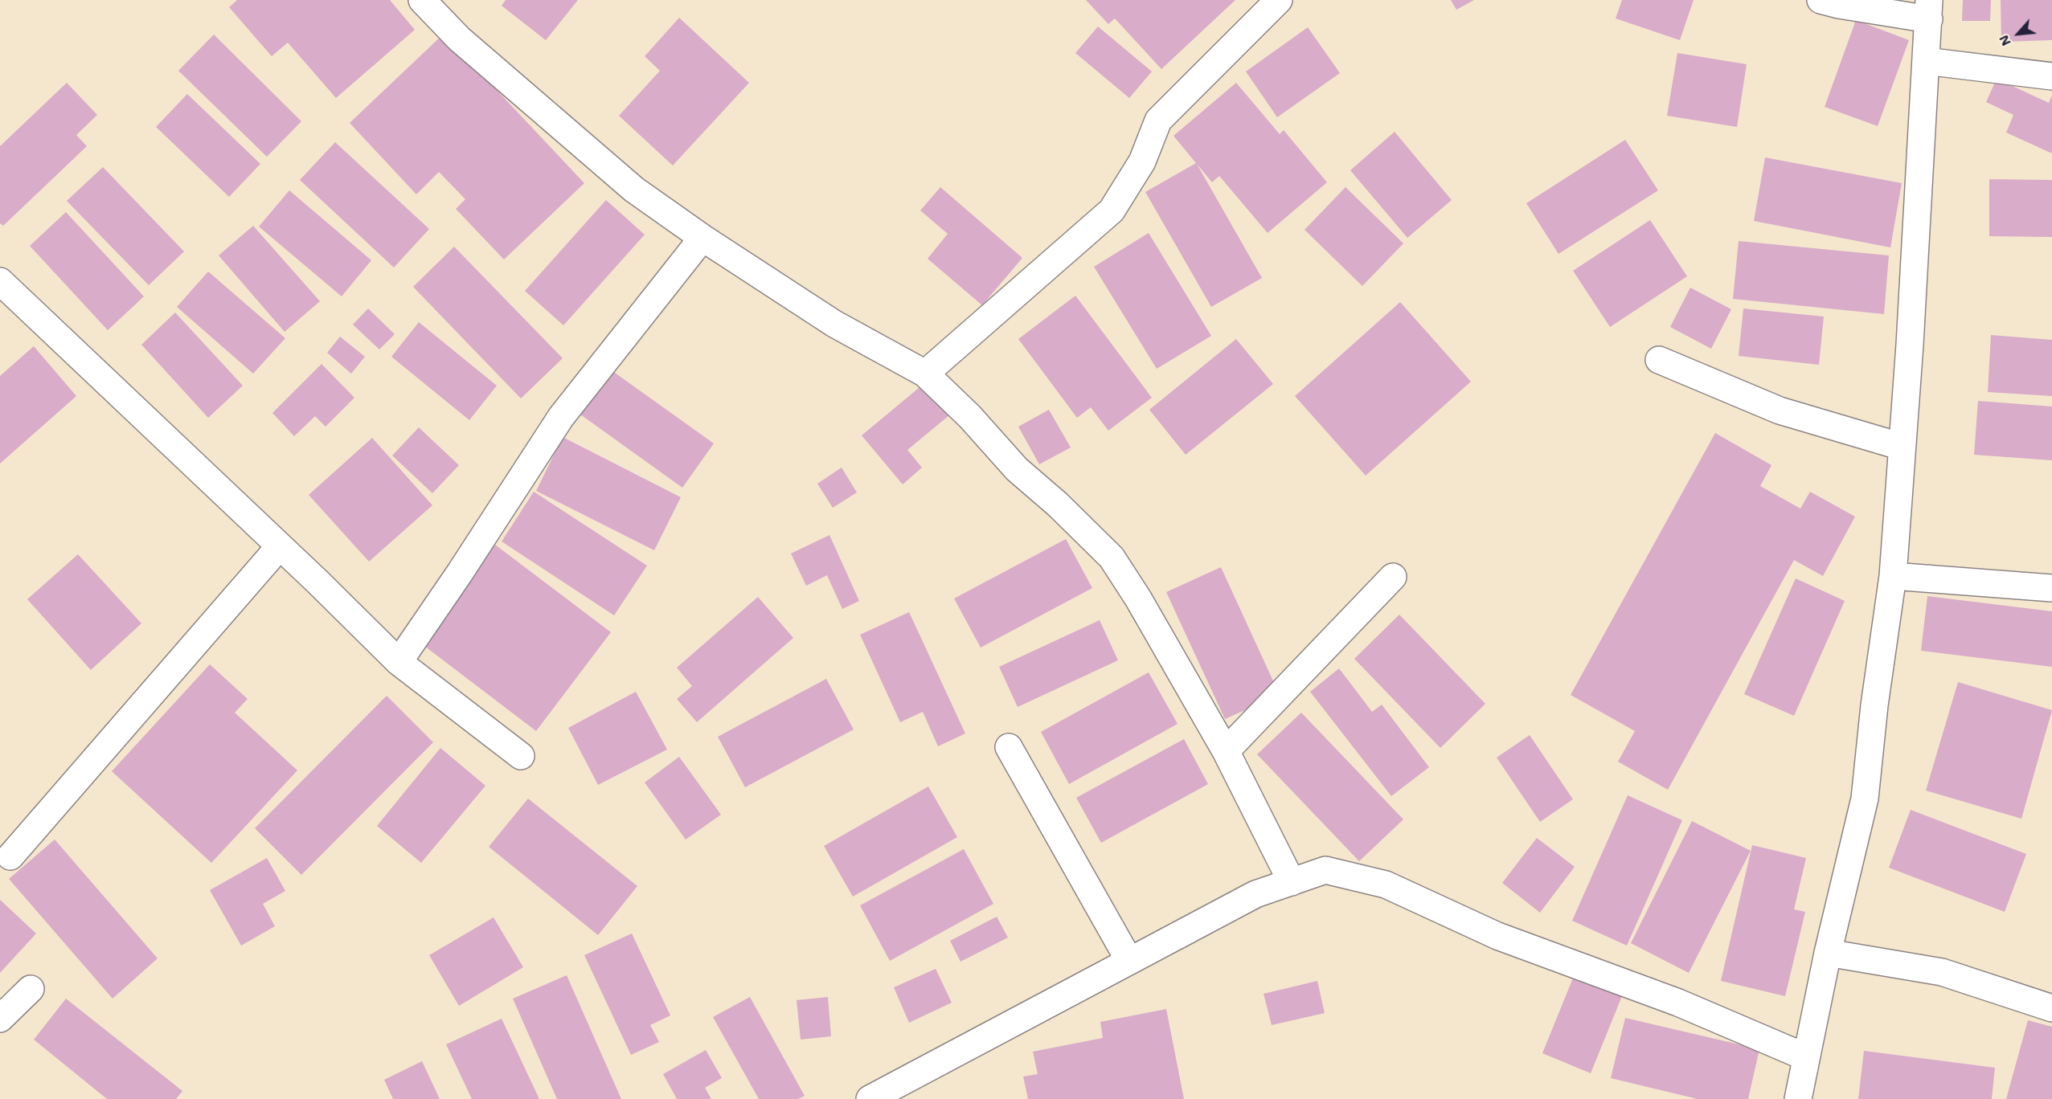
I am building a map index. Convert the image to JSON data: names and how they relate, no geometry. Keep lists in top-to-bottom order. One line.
{"north":"bottom left"}
